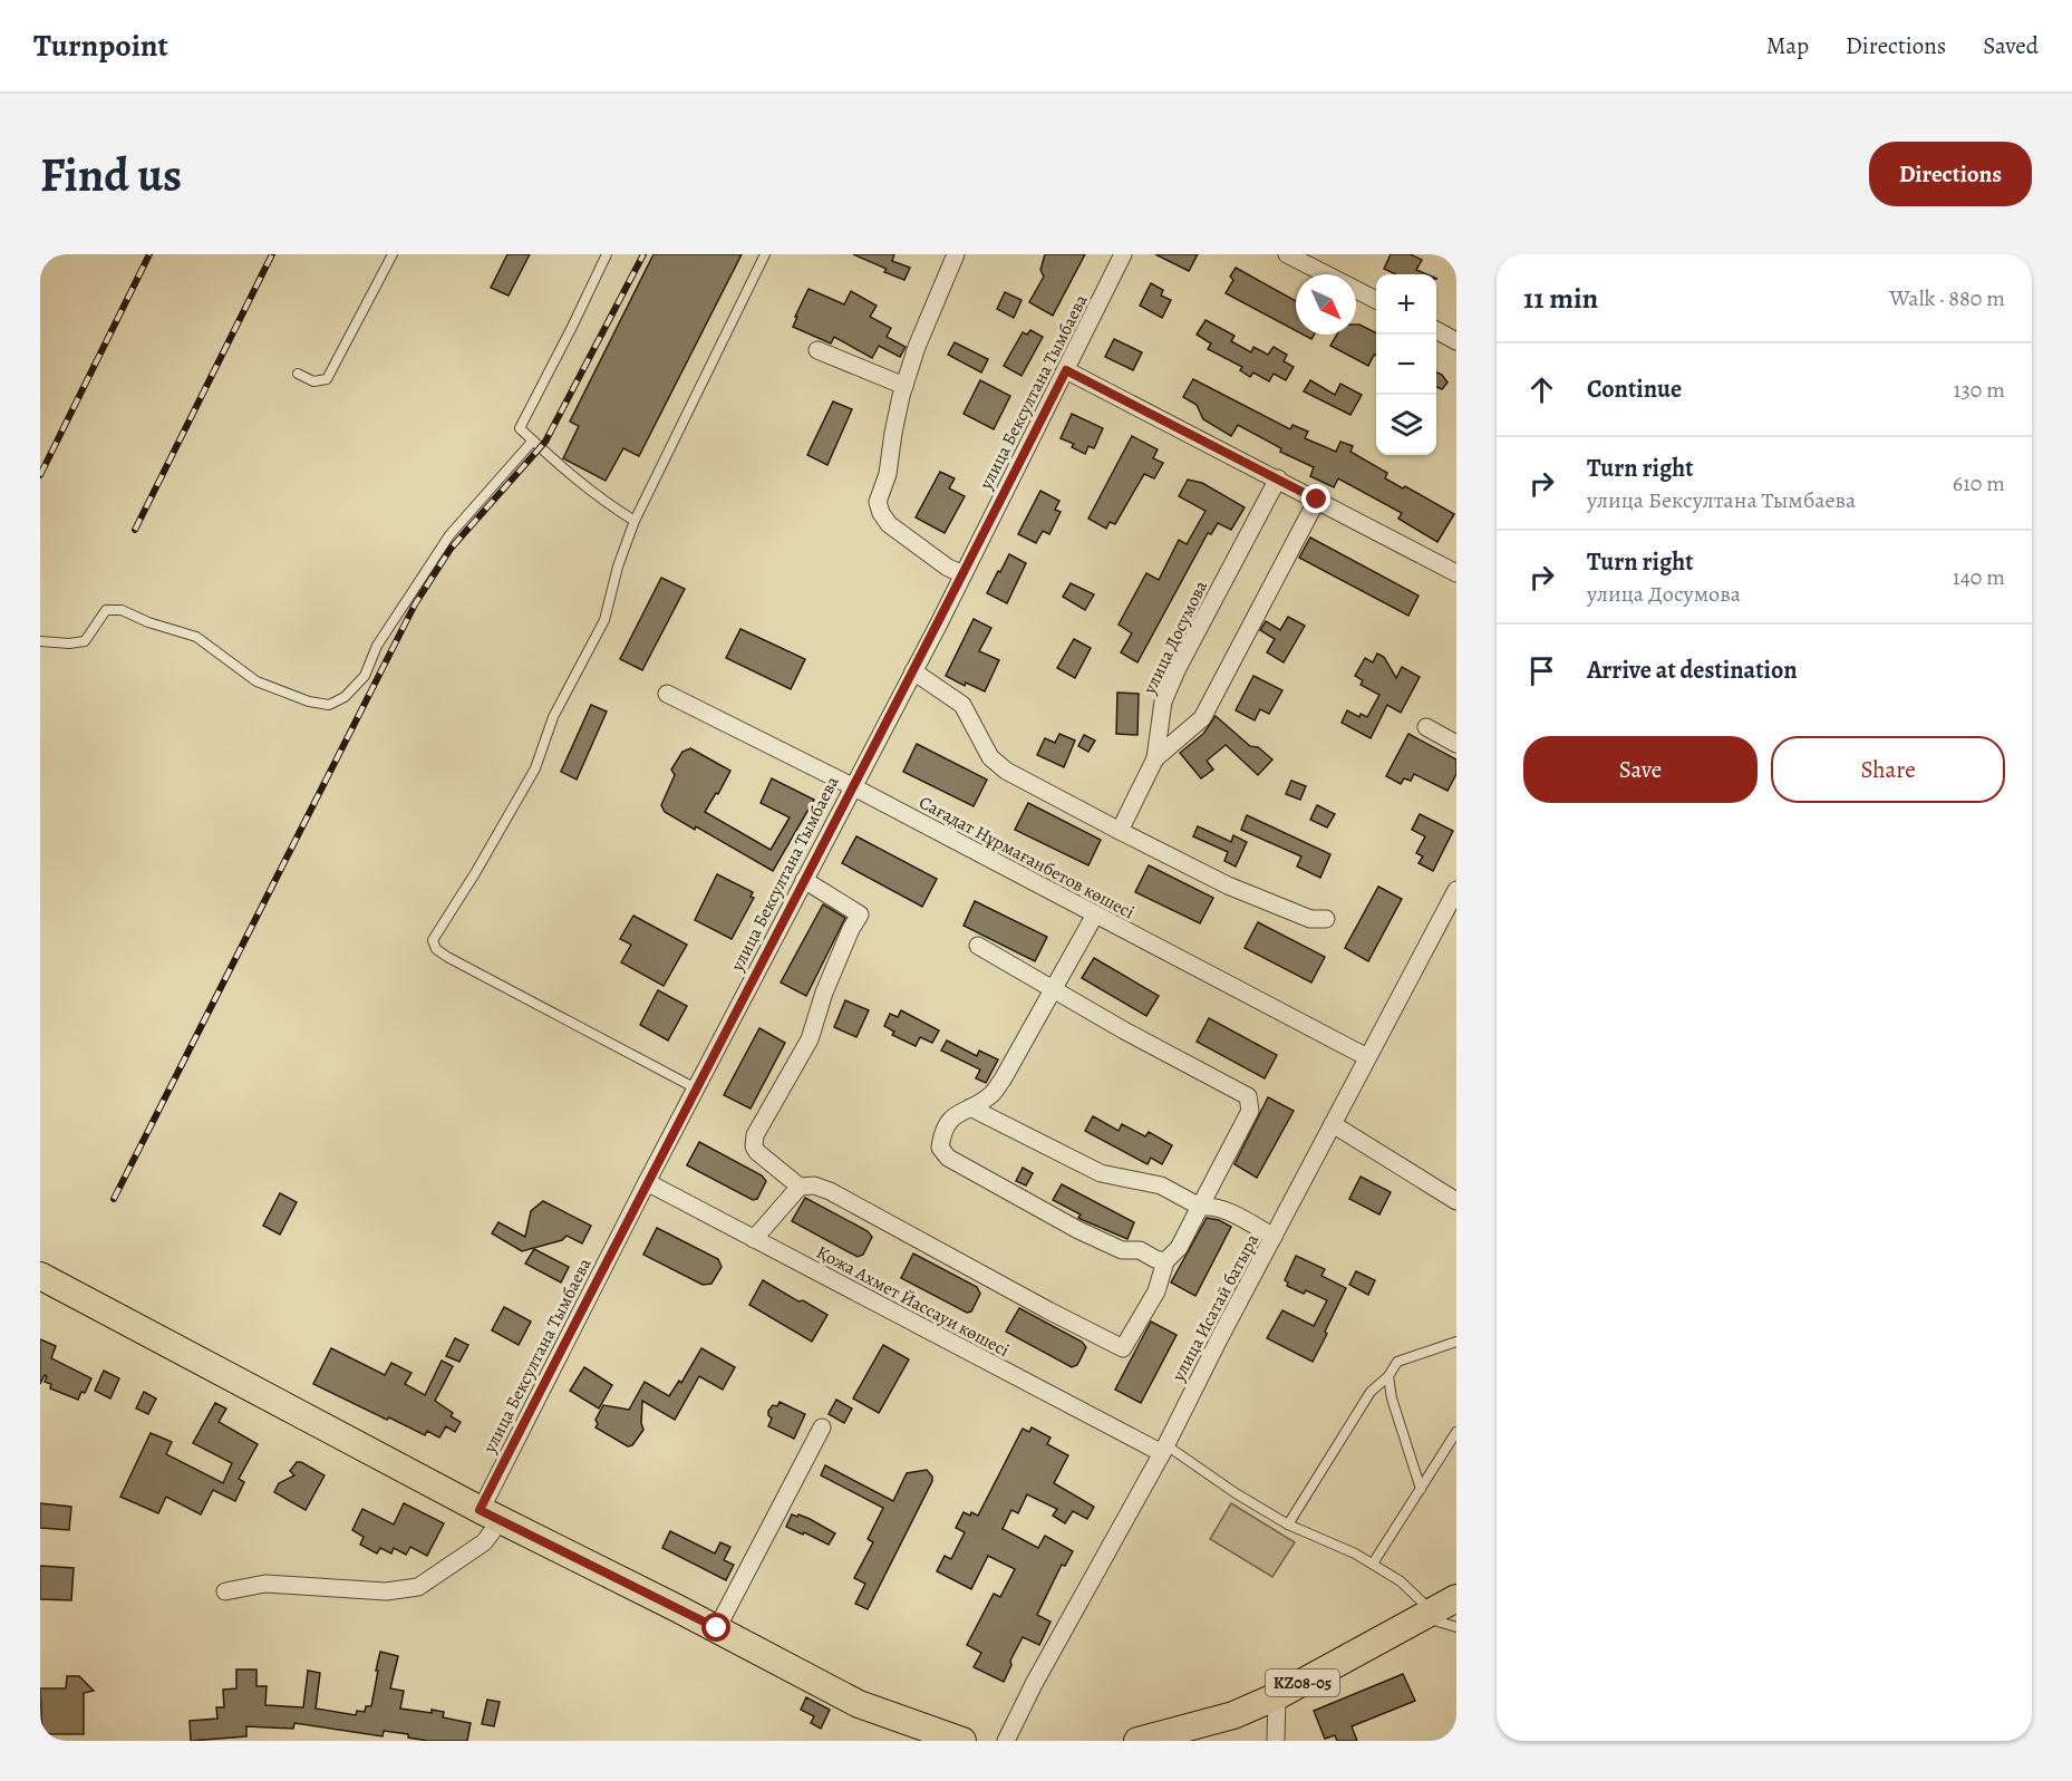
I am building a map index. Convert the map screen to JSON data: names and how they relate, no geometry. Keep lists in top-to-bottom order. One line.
{"streets":{"main road":["KZ08-05"],"street":["улица Бексултана Тымбаева","улица Досумова","Сағадат Нұрмағанбетов көшесі","Қожа Ахмет Йассауи көшесі","улица Исатай батыра"]},"crossings":[["улица Бексултана Тымбаева","Сағадат Нұрмағанбетов көшесі"],["улица Бексултана Тымбаева","Қожа Ахмет Йассауи көшесі"],["Сағадат Нұрмағанбетов көшесі","улица Исатай батыра"],["Қожа Ахмет Йассауи көшесі","улица Исатай батыра"]],"north":"bottom right","page":{"header":"Turnpoint","nav":["Map","Directions","Saved"],"buttons":["Directions",["Save","Share"]],"title":"Find us","heading":["11 min","Walk · 880 m"],"map_buttons":["+","−"],"list":[["Continue","130 m"],["Turn right","улица Бексултана Тымбаева","610 m"],["Turn right","улица Досумова","140 m"],"Arrive at destination"]}}
